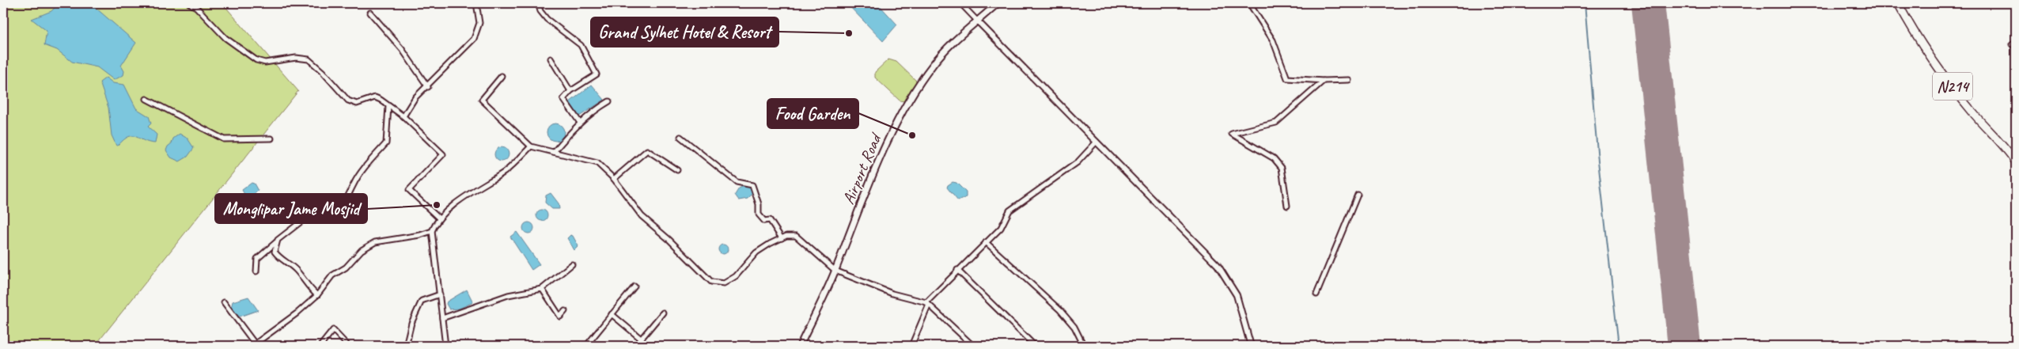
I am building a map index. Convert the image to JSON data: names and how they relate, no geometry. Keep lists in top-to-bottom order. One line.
{"streets":{"highway":["N214"],"main road":["Airport Road"]},"places":["Grand Sylhet Hotel & Resort","Food Garden","Monglipar Jame Mosjid"]}
